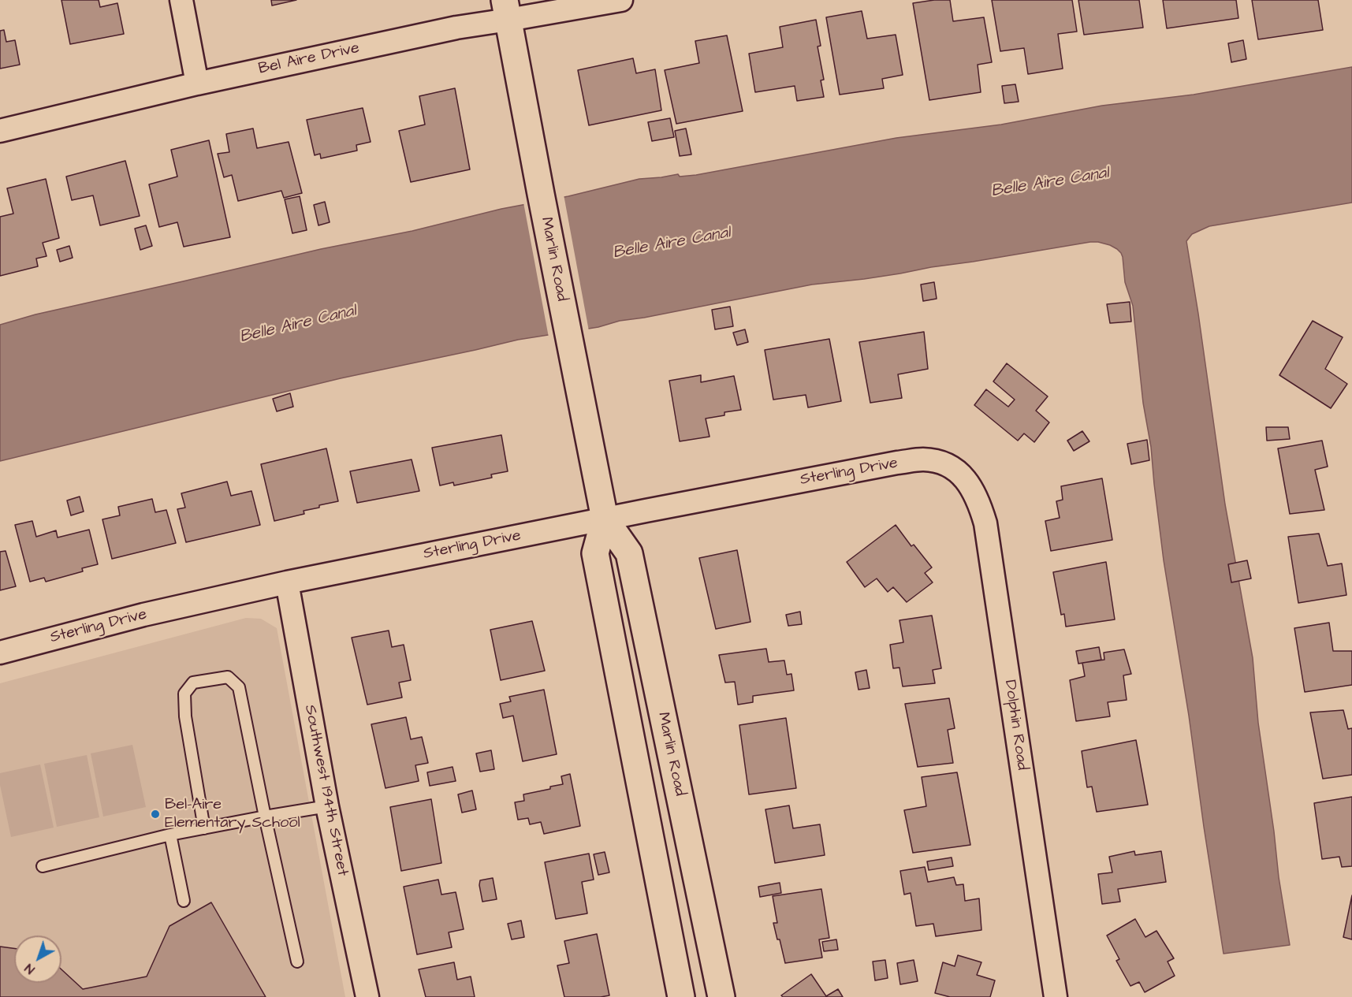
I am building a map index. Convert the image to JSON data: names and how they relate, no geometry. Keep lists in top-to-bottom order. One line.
{"streets":{"street":["Bel Aire Drive","Marlin Road","Sterling Drive","Dolphin Road","Southwest 194th Street"]},"crossings":[["Bel Aire Drive","Marlin Road"],["Marlin Road","Sterling Drive"],["Sterling Drive","Dolphin Road"],["Sterling Drive","Southwest 194th Street"]],"water":["Belle Aire Canal"],"places":["Bel-Aire Elementary School"],"north":"bottom left"}
